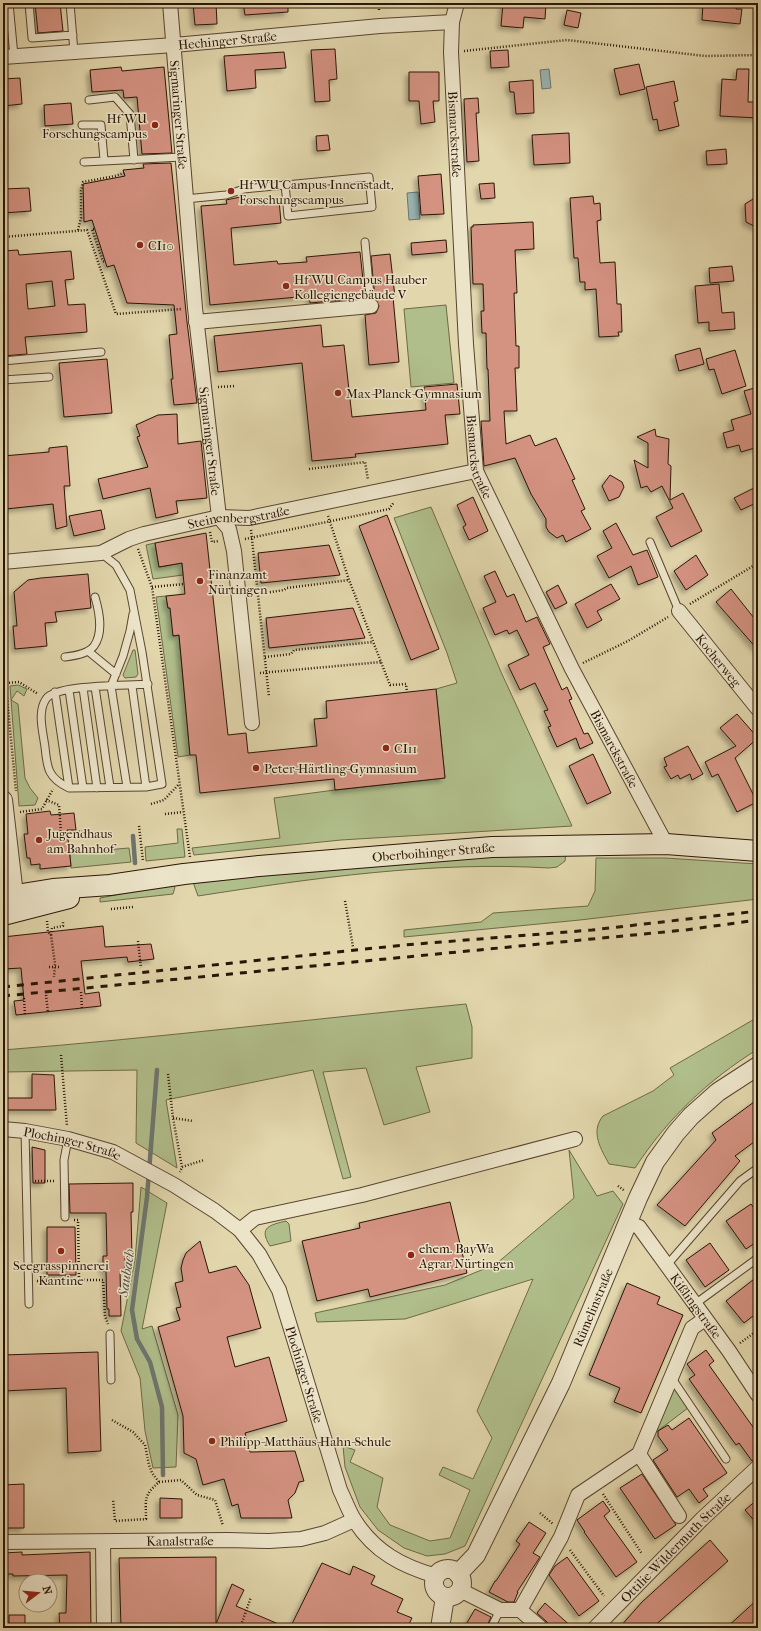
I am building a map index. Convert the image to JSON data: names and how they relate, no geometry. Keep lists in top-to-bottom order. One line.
{"streets":{"main road":["Oberboihinger Straße"],"street":["Hechinger Straße","Sigmaringer Straße","Bismarckstraße","Steinenbergstraße","Kocherweg","Plochinger Straße","Kißlingstraße","Rümelinstraße","Kanalstraße","Ottilie-Wildermuth-Straße"]},"crossings":[["Hechinger Straße","Sigmaringer Straße"],["Hechinger Straße","Bismarckstraße"],["Sigmaringer Straße","Steinenbergstraße"],["Bismarckstraße","Steinenbergstraße"],["Bismarckstraße","Oberboihinger Straße"],["Plochinger Straße","Kanalstraße"],["Kißlingstraße","Rümelinstraße"]],"water":["Saubach"],"places":["HfWU Forschungscampus","HfWU Campus Innenstadt, Forschungscampus","CI10","HfWU Campus Hauber Kollegiengebäude V","Max-Planck-Gymnasium","Finanzamt Nürtingen","CI11","Peter-Härtling-Gymnasium","Jugendhaus am Bahnhof","Seegrasspinnerei Kantine","ehem. BayWa Agrar Nürtingen","Philipp-Matthäus-Hahn-Schule"],"north":"right"}
